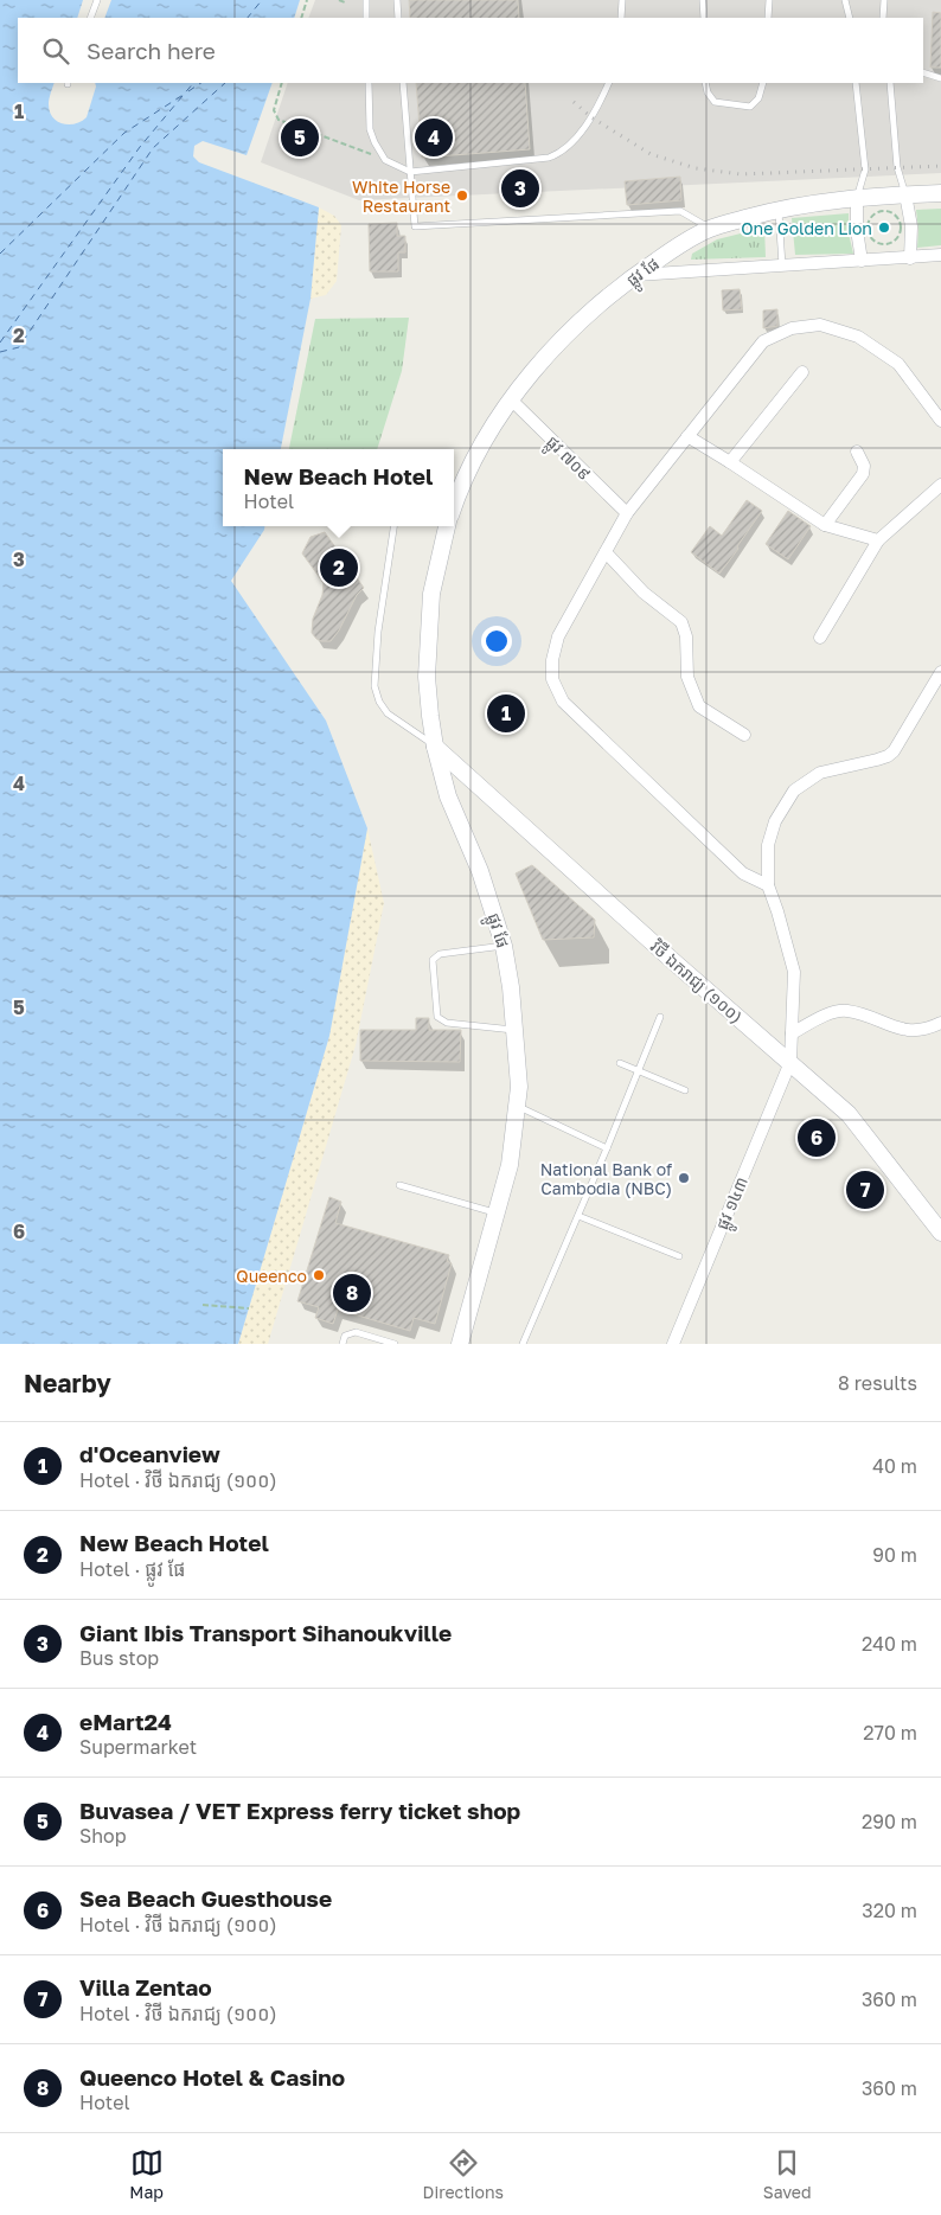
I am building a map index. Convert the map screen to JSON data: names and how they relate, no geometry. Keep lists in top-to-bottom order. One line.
{"streets":{"street":["ផ្លូវ ផែ","ផ្លូវ ៧០៩","វិថី ឯករាជ្យ (១០០)","ផ្លូវ ១៤៣"]},"crossings":[["ផ្លូវ ផែ","ផ្លូវ ៧០៩"],["ផ្លូវ ផែ","វិថី ឯករាជ្យ (១០០)"],["វិថី ឯករាជ្យ (១០០)","ផ្លូវ ១៤៣"]],"places":["White Horse Restaurant","One Golden Lion","National Bank of Cambodia (NBC)","Queenco"],"page":{"search":"Search here","pins":["4","5","3","2","1","6","7","8"],"popup":["New Beach Hotel","Hotel"],"heading":["Nearby","8 results"],"list":[{"mark":"1","name":"d'Oceanview","note":"Hotel · វិថី ឯករាជ្យ (១០០)","value":"40 m"},{"mark":"2","name":"New Beach Hotel","note":"Hotel · ផ្លូវ ផែ","value":"90 m"},{"mark":"3","name":"Giant Ibis Transport Sihanoukville","note":"Bus stop","value":"240 m"},{"mark":"4","name":"eMart24","note":"Supermarket","value":"270 m"},{"mark":"5","name":"Buvasea / VET Express ferry ticket shop","note":"Shop","value":"290 m"},{"mark":"6","name":"Sea Beach Guesthouse","note":"Hotel · វិថី ឯករាជ្យ (១០០)","value":"320 m"},{"mark":"7","name":"Villa Zentao","note":"Hotel · វិថី ឯករាជ្យ (១០០)","value":"360 m"},{"mark":"8","name":"Queenco Hotel & Casino","note":"Hotel","value":"360 m"}],"nav":["Map","Directions","Saved"]},"grid":{"rows":["1","2","3","4","5","6"]}}
